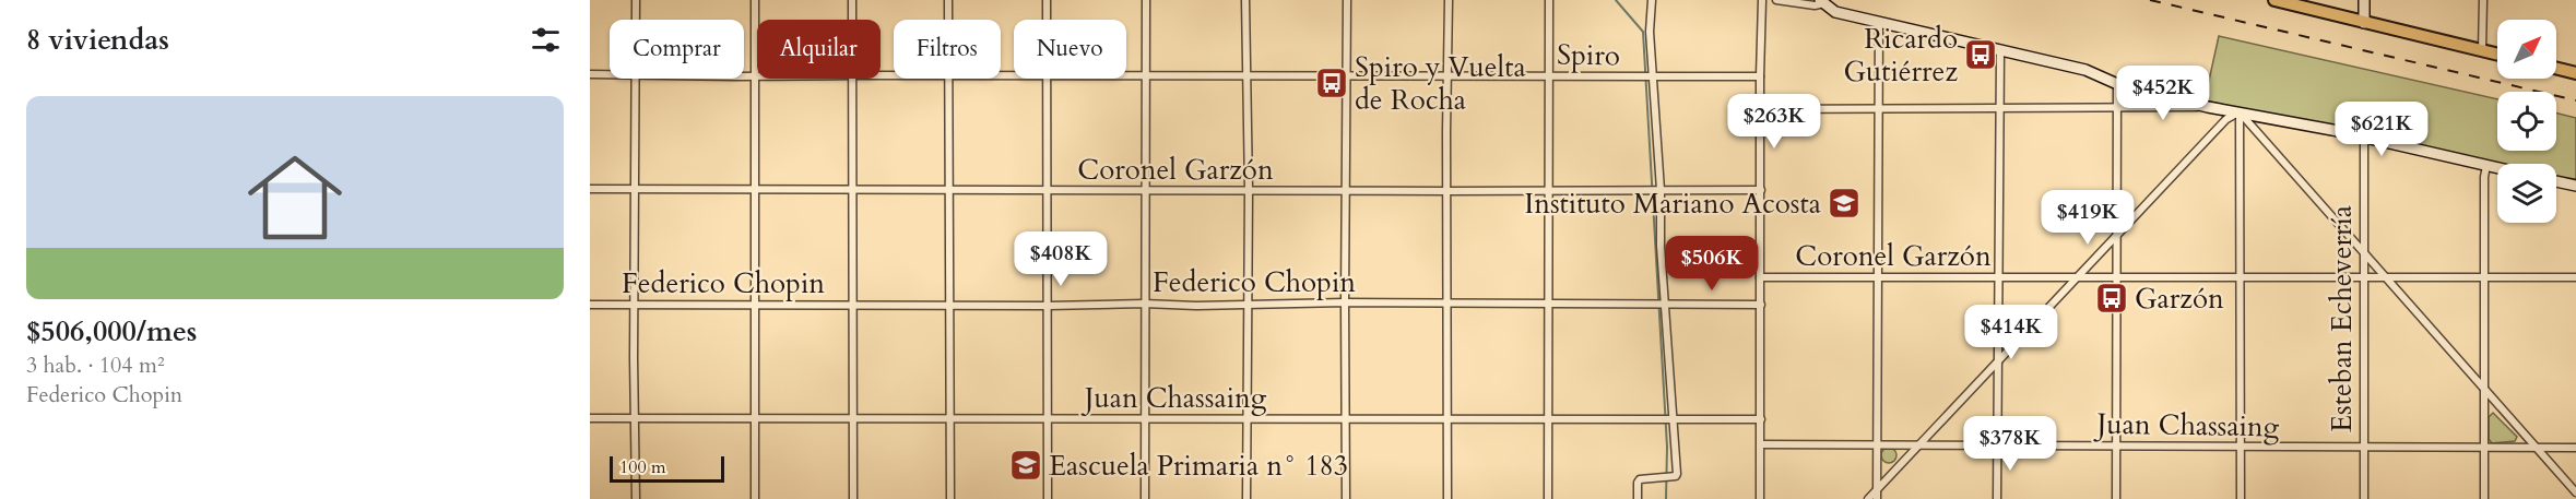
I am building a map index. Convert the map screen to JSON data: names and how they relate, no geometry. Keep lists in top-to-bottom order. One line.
{"streets":{"street":["Spiro","Coronel Garzón","Federico Chopin","Esteban Echeverría","Juan Chassaing"]},"crossings":[["Coronel Garzón","Esteban Echeverría"],["Esteban Echeverría","Juan Chassaing"]],"places":{"bus stop":["Ricardo Gutiérrez","Spiro y Vuelta de Rocha","Garzón"],"school or university":["Instituto Mariano Acosta","Eascuela Primaria n° 183"]},"scale_bar":"100 m","north":"top right","page":{"heading":"8 viviendas","chip":["Comprar","Alquilar","Filtros","Nuevo"],"price":["$452K","$263K","$621K","$419K","$408K","$506K","$414K","$378K"],"list":[{"name":"$506,000/mes","note":"3 hab. · 104 m² · Federico Chopin"}],"scale":"100 m"}}
